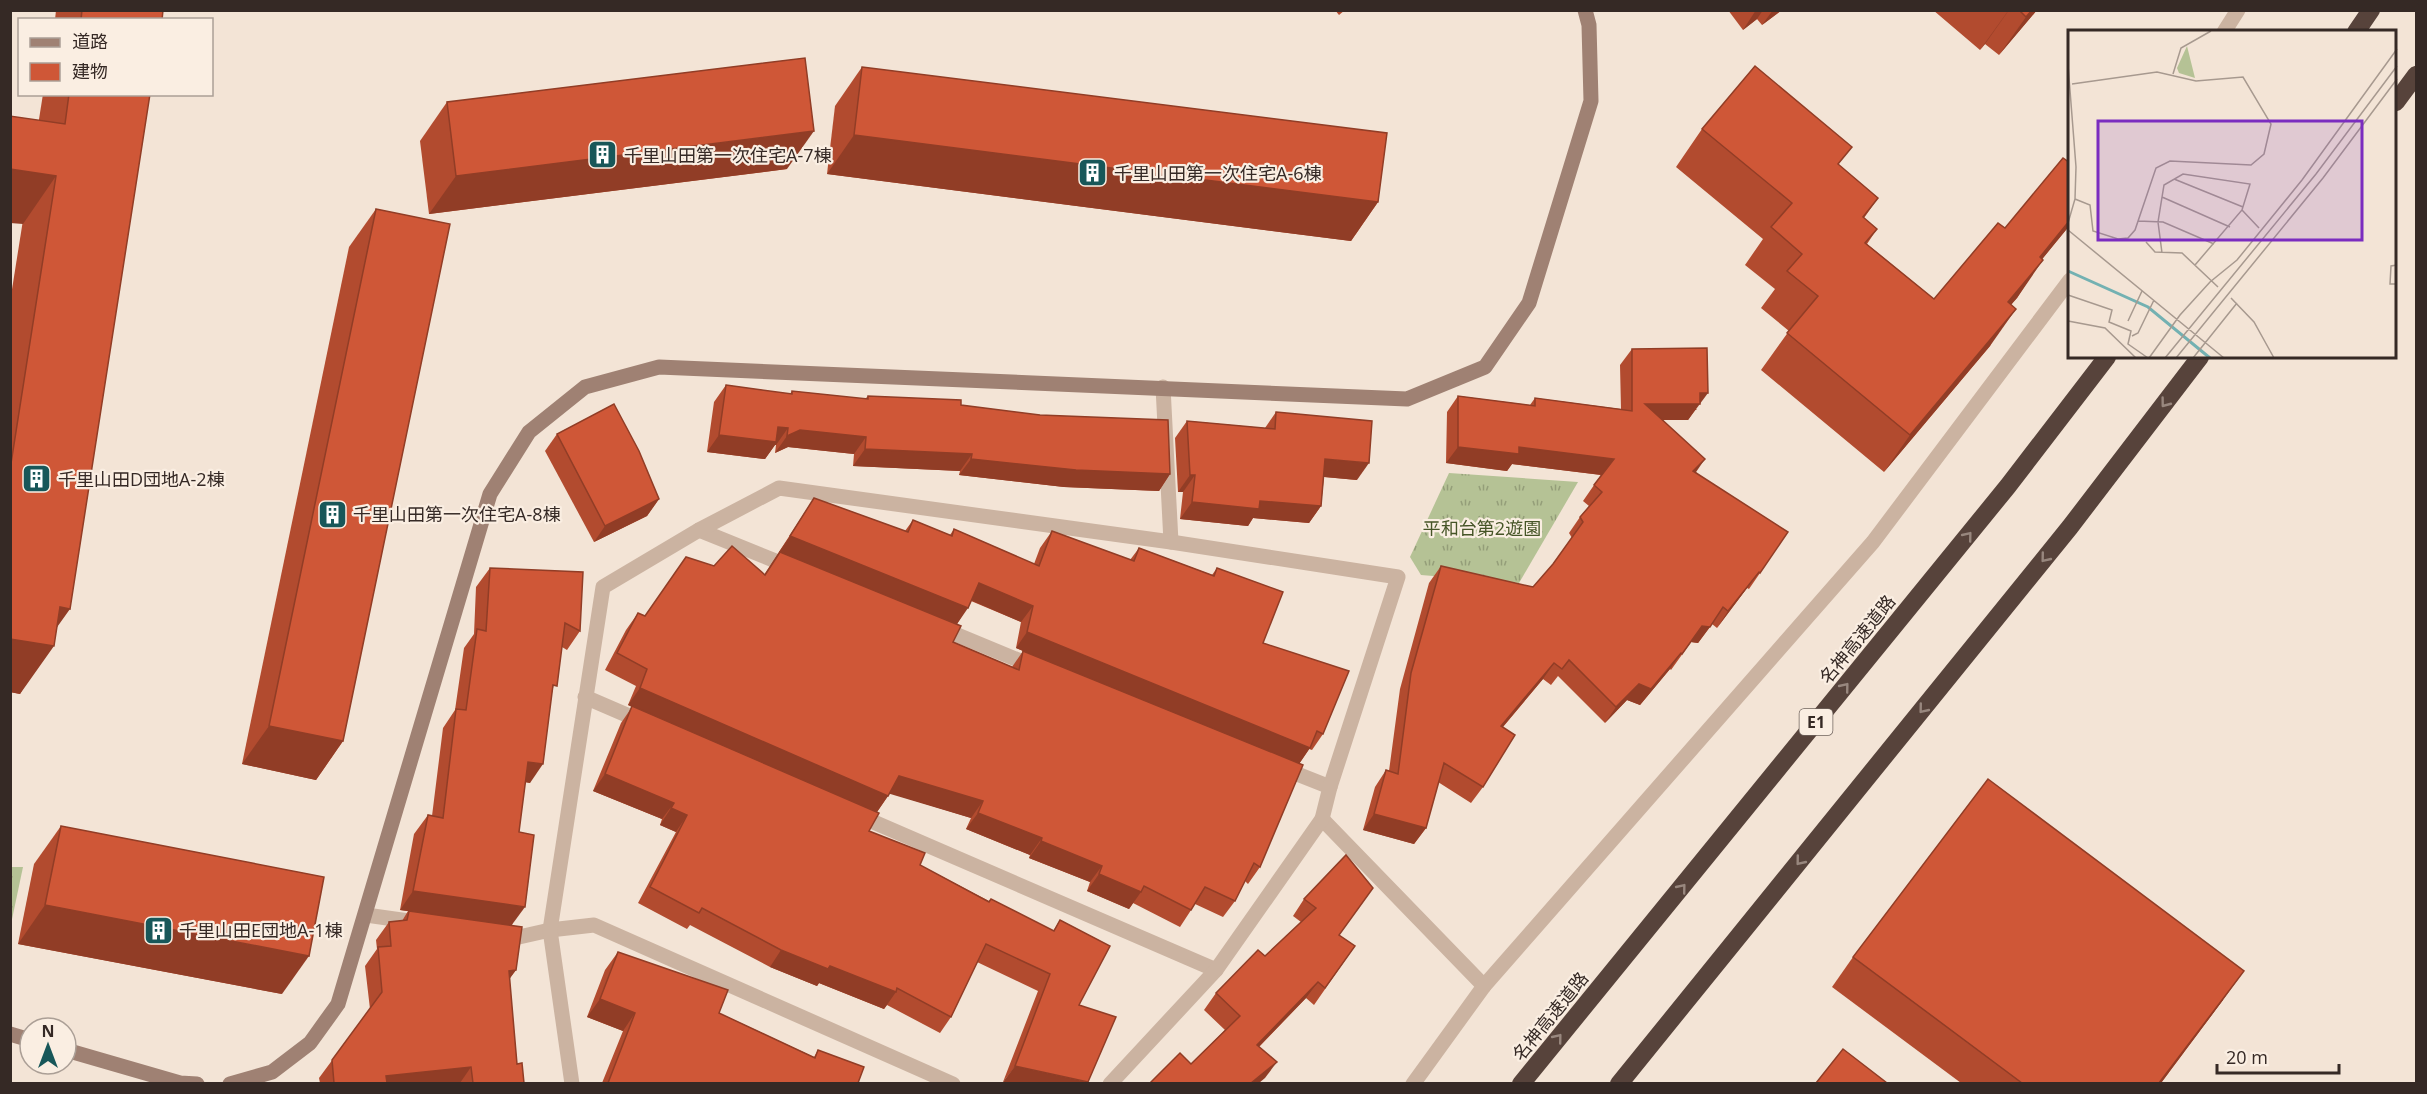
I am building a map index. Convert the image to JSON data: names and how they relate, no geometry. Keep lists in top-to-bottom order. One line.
{"streets":{"highway":["名神高速道路","E1"]},"parks":["平和台第2遊園"],"places":{"building":["千里山田第一次住宅A-7棟","千里山田第一次住宅A-6棟","千里山田D団地A-2棟","千里山田第一次住宅A-8棟","千里山田E団地A-1棟"]},"legend":["道路","建物"],"scale_bar":"20 m","north":"top"}
